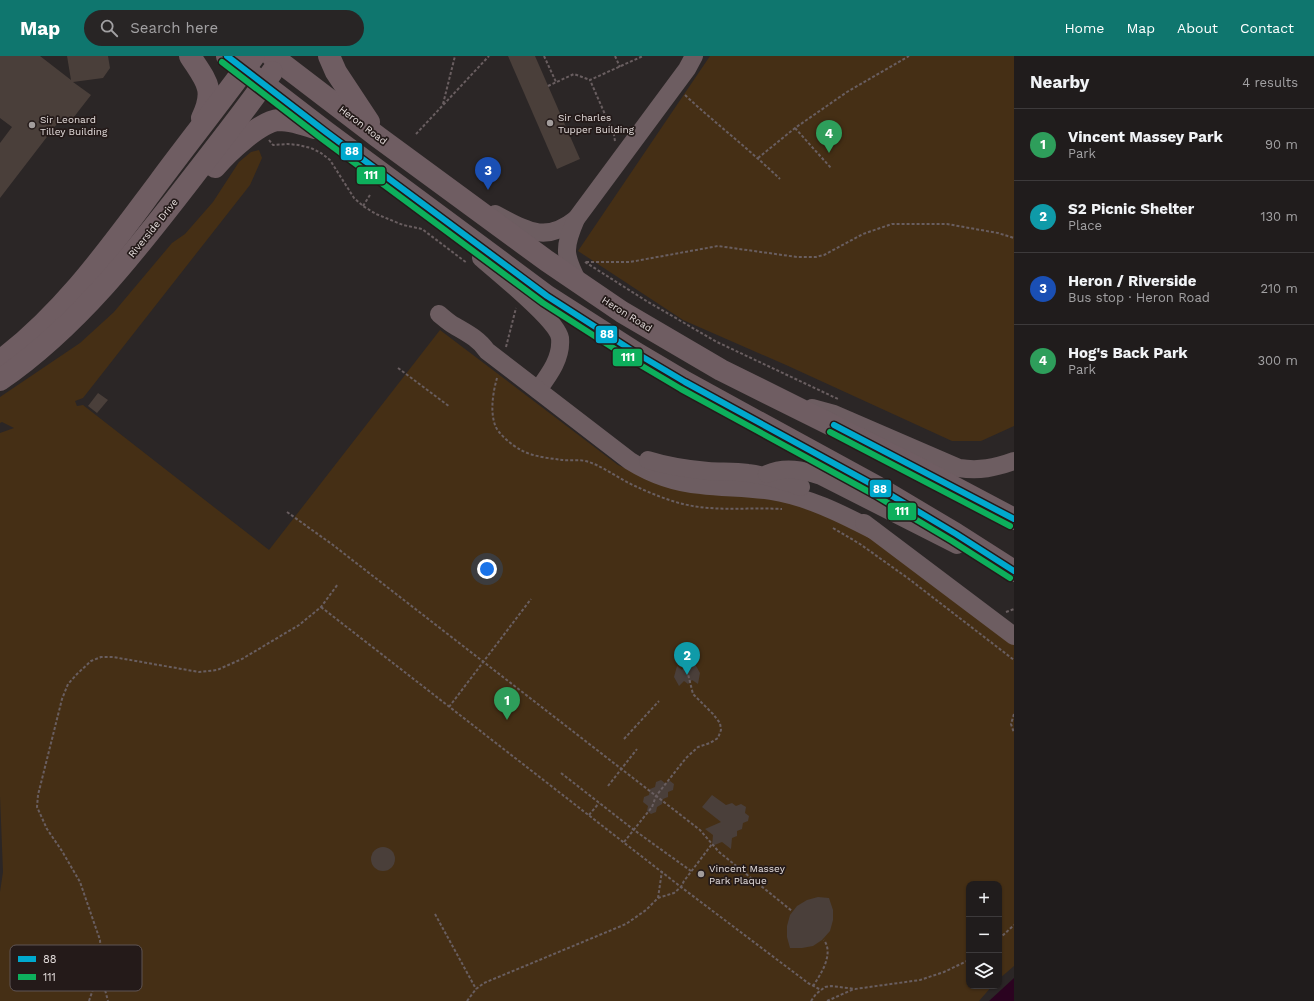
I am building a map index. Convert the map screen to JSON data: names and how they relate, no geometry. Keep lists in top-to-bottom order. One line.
{"streets":{"main road":["Heron Road","Riverside Drive"]},"crossings":[["Heron Road","Riverside Drive"]],"places":["Sir Charles Tupper Building","Sir Leonard Tilley Building","Vincent Massey Park Plaque"],"lines":["transit line 88","transit line 111"],"legend":["88","111"],"page":{"header":"Map","search":"Search here","nav":["Home","Map","About","Contact"],"heading":["Nearby","4 results"],"list":[{"mark":"1","name":"Vincent Massey Park","note":"Park","value":"90 m"},{"mark":"2","name":"S2 Picnic Shelter","note":"Place","value":"130 m"},{"mark":"3","name":"Heron / Riverside","note":"Bus stop · Heron Road","value":"210 m"},{"mark":"4","name":"Hog's Back Park","note":"Park","value":"300 m"}],"pins":["4","3","2","1"],"map_buttons":["+","−"]}}
